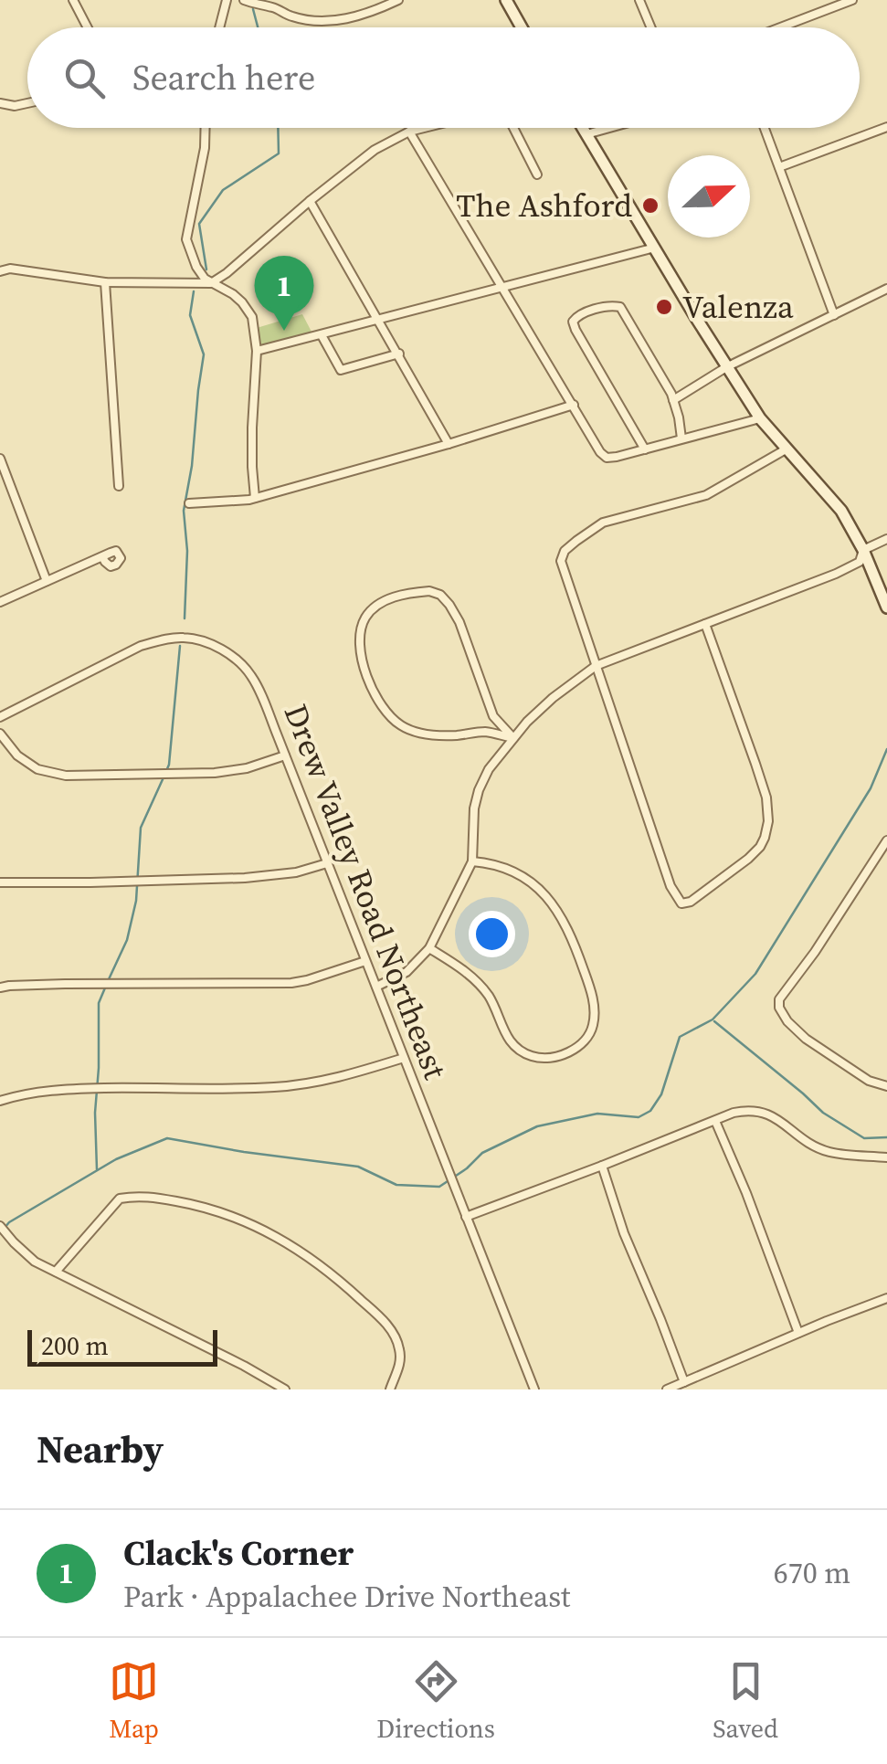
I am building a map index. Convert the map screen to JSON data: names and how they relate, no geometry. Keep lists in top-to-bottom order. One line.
{"streets":{"street":["Drew Valley Road Northeast"]},"places":["The Ashford","Valenza"],"scale_bar":"200 m","north":"right","page":{"search":"Search here","pins":"1","scale":"200 m","heading":"Nearby","list":[{"mark":"1","name":"Clack's Corner","note":"Park · Appalachee Drive Northeast","value":"670 m"}],"nav":["Map","Directions","Saved"]}}
